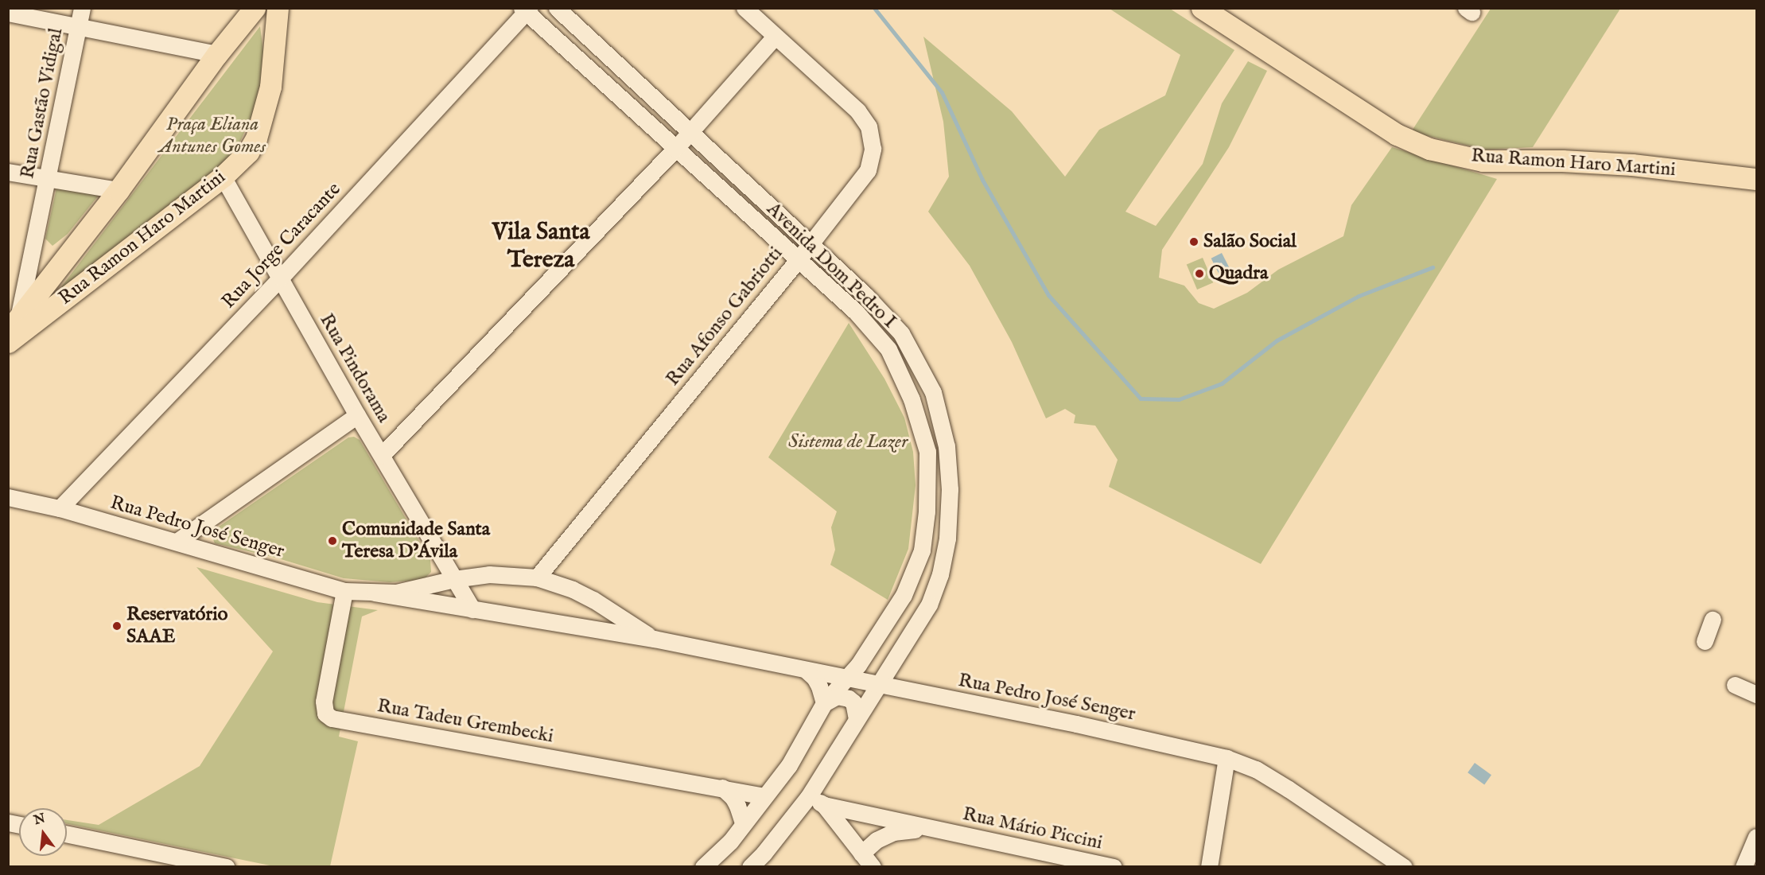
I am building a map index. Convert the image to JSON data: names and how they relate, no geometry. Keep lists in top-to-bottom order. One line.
{"streets":{"main road":["Rua Ramon Haro Martini"],"street":["Rua Gastão Vidigal","Rua Jorge Caracante","Avenida Dom Pedro I","Rua Afonso Gabriotti","Rua Pindorama","Rua Pedro José Senger","Rua Tadeu Grembecki","Rua Mário Piccini"]},"crossings":[["Rua Gastão Vidigal","Rua Ramon Haro Martini"],["Rua Ramon Haro Martini","Rua Pindorama"],["Rua Jorge Caracante","Avenida Dom Pedro I"],["Rua Jorge Caracante","Rua Pindorama"],["Rua Jorge Caracante","Rua Pedro José Senger"],["Avenida Dom Pedro I","Rua Afonso Gabriotti"],["Avenida Dom Pedro I","Rua Pedro José Senger"],["Avenida Dom Pedro I","Rua Tadeu Grembecki"],["Rua Afonso Gabriotti","Rua Pedro José Senger"],["Rua Pindorama","Rua Pedro José Senger"],["Rua Pedro José Senger","Rua Tadeu Grembecki"]],"districts":["Vila Santa Tereza"],"parks":["Praça Eliana Antunes Gomes","Sistema de Lazer"],"places":["Salão Social","Quadra","Comunidade Santa Teresa D’Ávila","Reservatório SAAE"],"north":"top"}
